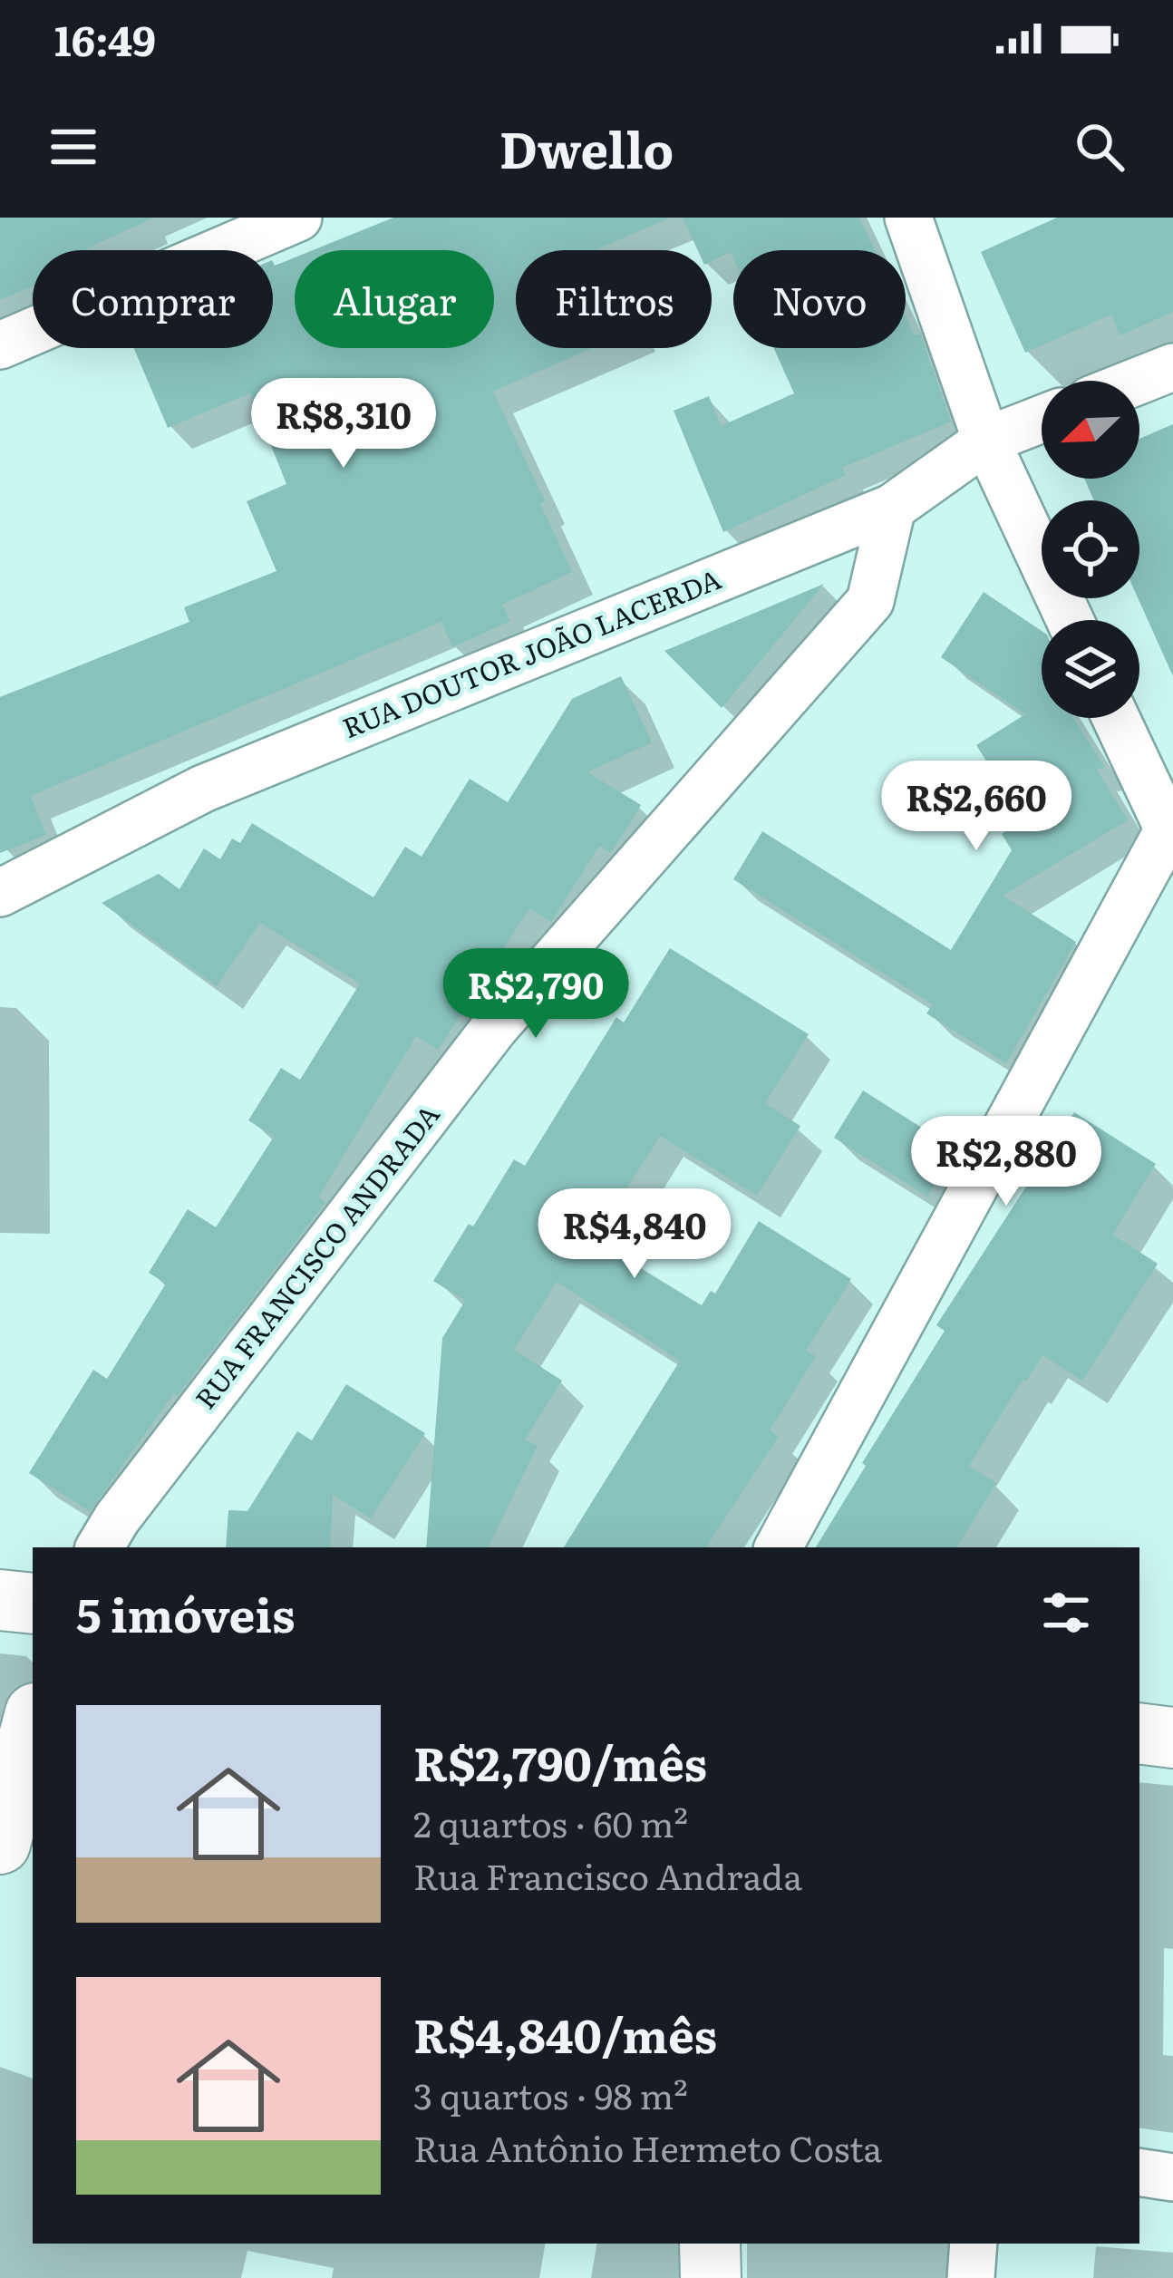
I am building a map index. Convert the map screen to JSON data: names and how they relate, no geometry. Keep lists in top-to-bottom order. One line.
{"streets":{"street":["RUA DOUTOR JOÃO LACERDA","RUA FRANCISCO ANDRADA"]},"crossings":[["RUA DOUTOR JOÃO LACERDA","RUA FRANCISCO ANDRADA"]],"north":"bottom left","page":{"status":"16:49","header":"Dwello","chip":["Comprar","Alugar","Filtros","Novo"],"price":["R$8,310","R$2,660","R$2,790","R$2,880","R$4,840"],"heading":"5 imóveis","list":[{"name":"R$2,790/mês","note":"2 quartos · 60 m² · Rua Francisco Andrada"},{"name":"R$4,840/mês","note":"3 quartos · 98 m² · Rua Antônio Hermeto Costa"}]}}
